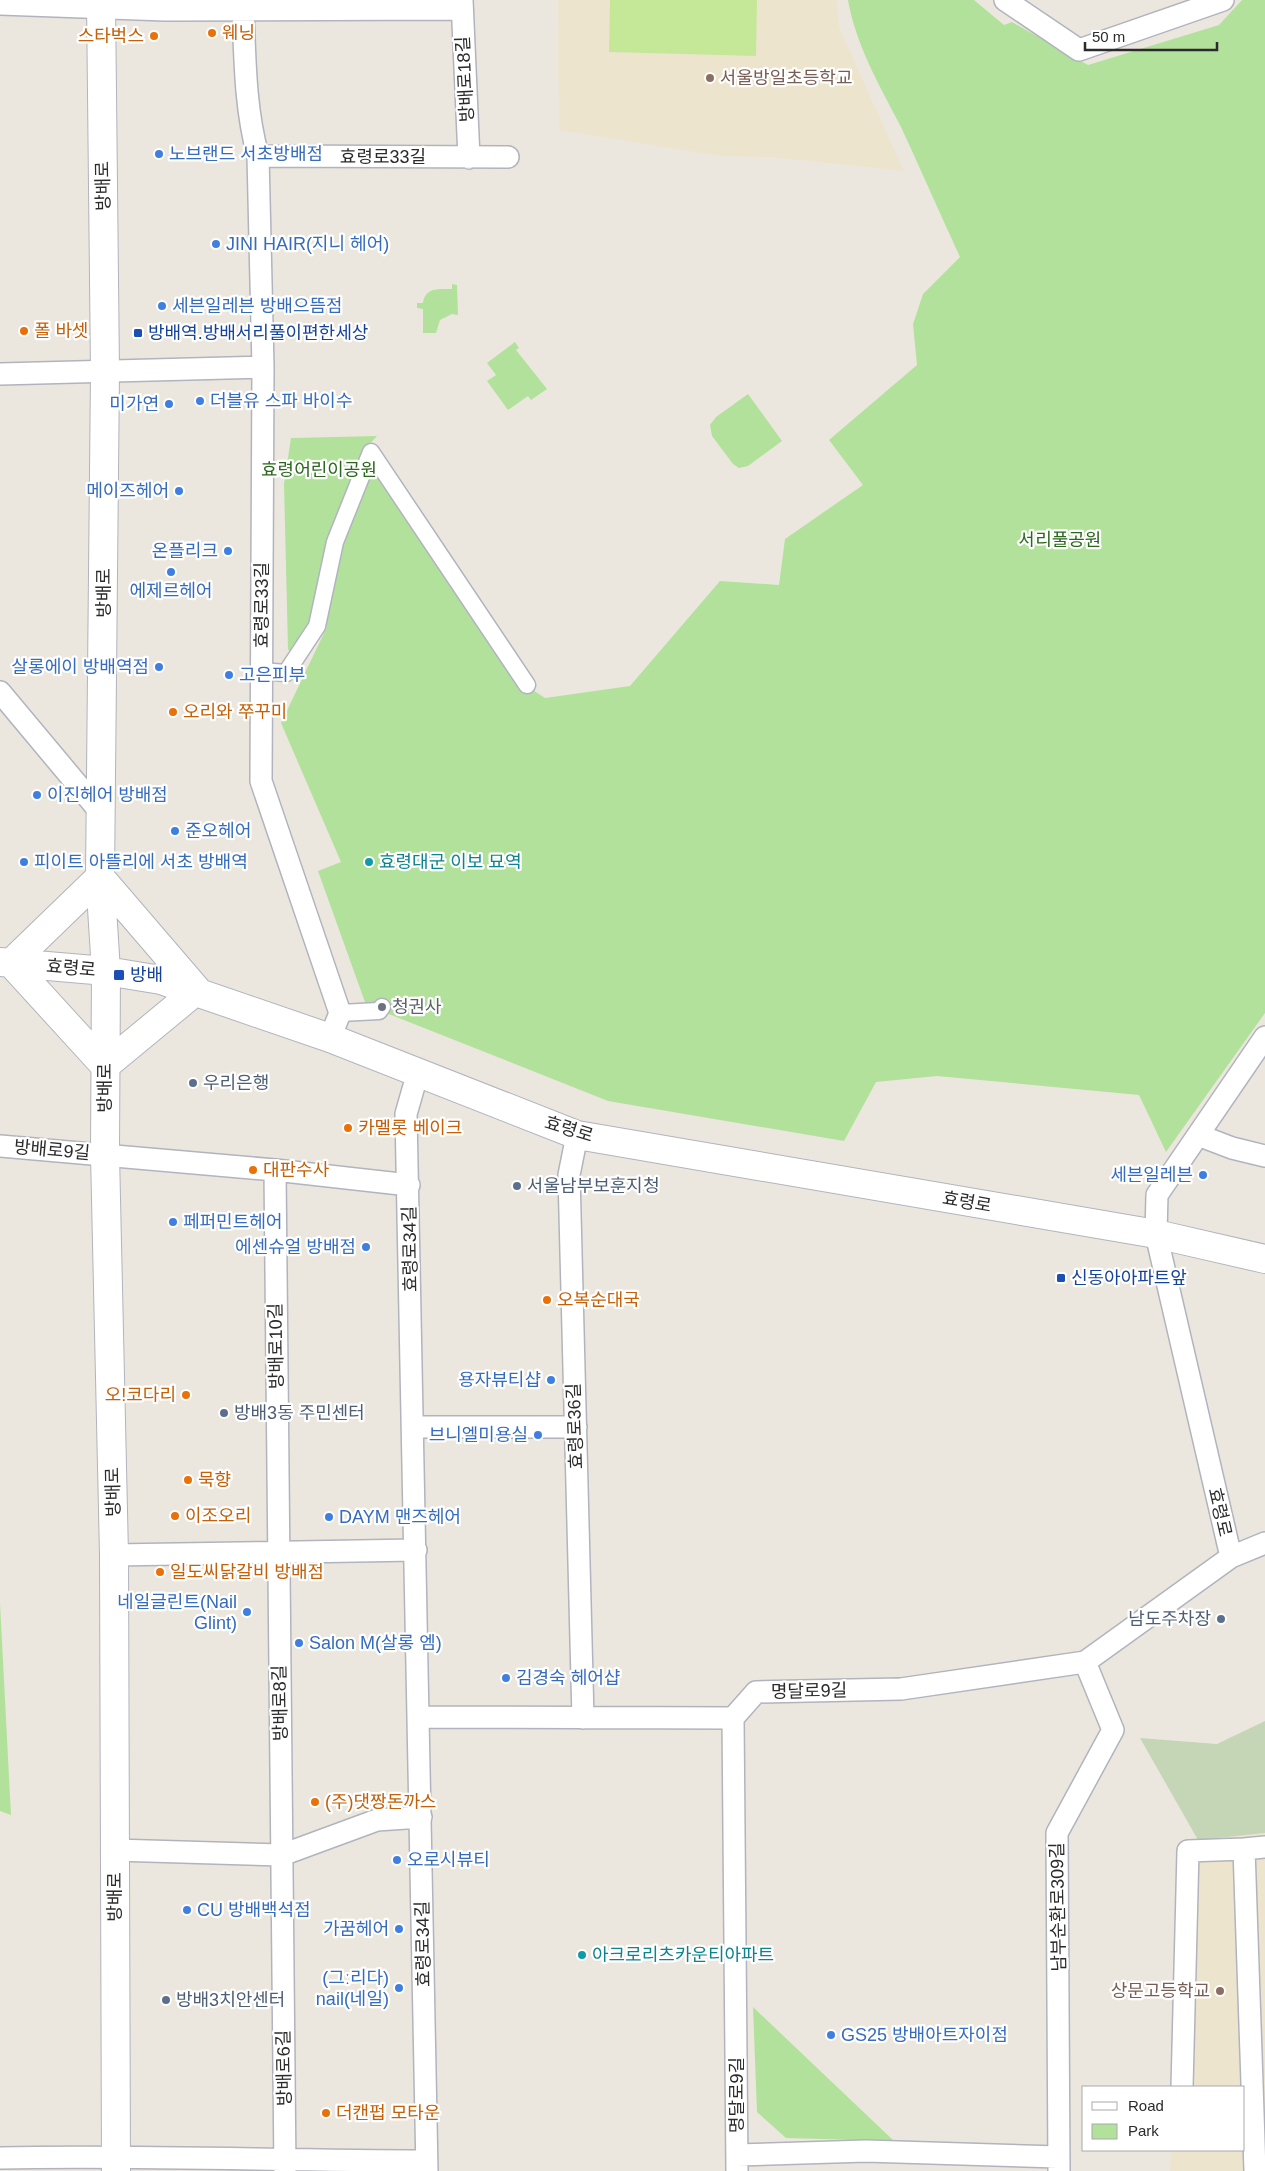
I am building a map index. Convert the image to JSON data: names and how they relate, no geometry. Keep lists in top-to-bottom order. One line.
{"streets":{"main road":["방배로","효령로"],"street":["방배로18길","효령로33길","방배로9길","효령로34길","방배로10길","효령로36길","명달로9길","방배로8길","남부순환로309길","방배로6길"]},"crossings":[["방배로18길","효령로33길"],["방배로","효령로"],["방배로","방배로9길"],["효령로","효령로34길"],["효령로","효령로36길"],["효령로","명달로9길"],["방배로10길","방배로8길"],["명달로9길","남부순환로309길"],["방배로8길","방배로6길"]],"parks":["효령어린이공원","서리풀공원"],"places":{"other":["웨닝","스타벅스","서울방일초등학교","노브랜드 서초방배점","JINI HAIR(지니 헤어)","세븐일레븐 방배으뜸점","폴 바셋","더블유 스파 바이수","미가연","메이즈헤어","온플리크","에제르헤어","살롱에이 방배역점","고은피부","오리와 쭈꾸미","이진헤어 방배점","준오헤어","피이트 아뜰리에 서초 방배역","효령대군 이보 묘역","청권사","우리은행","카멜롯 베이크","대판수사","세븐일레븐","서울남부보훈지청","페퍼민트헤어","에센슈얼 방배점","오복순대국","용자뷰티샵","오!코다리","방배3동 주민센터","브니엘미용실","묵향","이조오리","DAYM 맨즈헤어","일도씨닭갈비 방배점","네일글린트(Nail Glint)","남도주차장","Salon M(살롱 엠)","김경숙 헤어샵","(주)댓짱돈까스","오로시뷰티","CU 방배백석점","가꿈헤어","아크로리츠카운티아파트","(그ː리다) nail(네일)","상문고등학교","방배3치안센터","GS25 방배아트자이점","더캔펍 모타운"],"transit":["방배역.방배서리풀이편한세상","방배","신동아아파트앞"]},"legend":["Road","Park"],"scale_bar":"50 m"}
